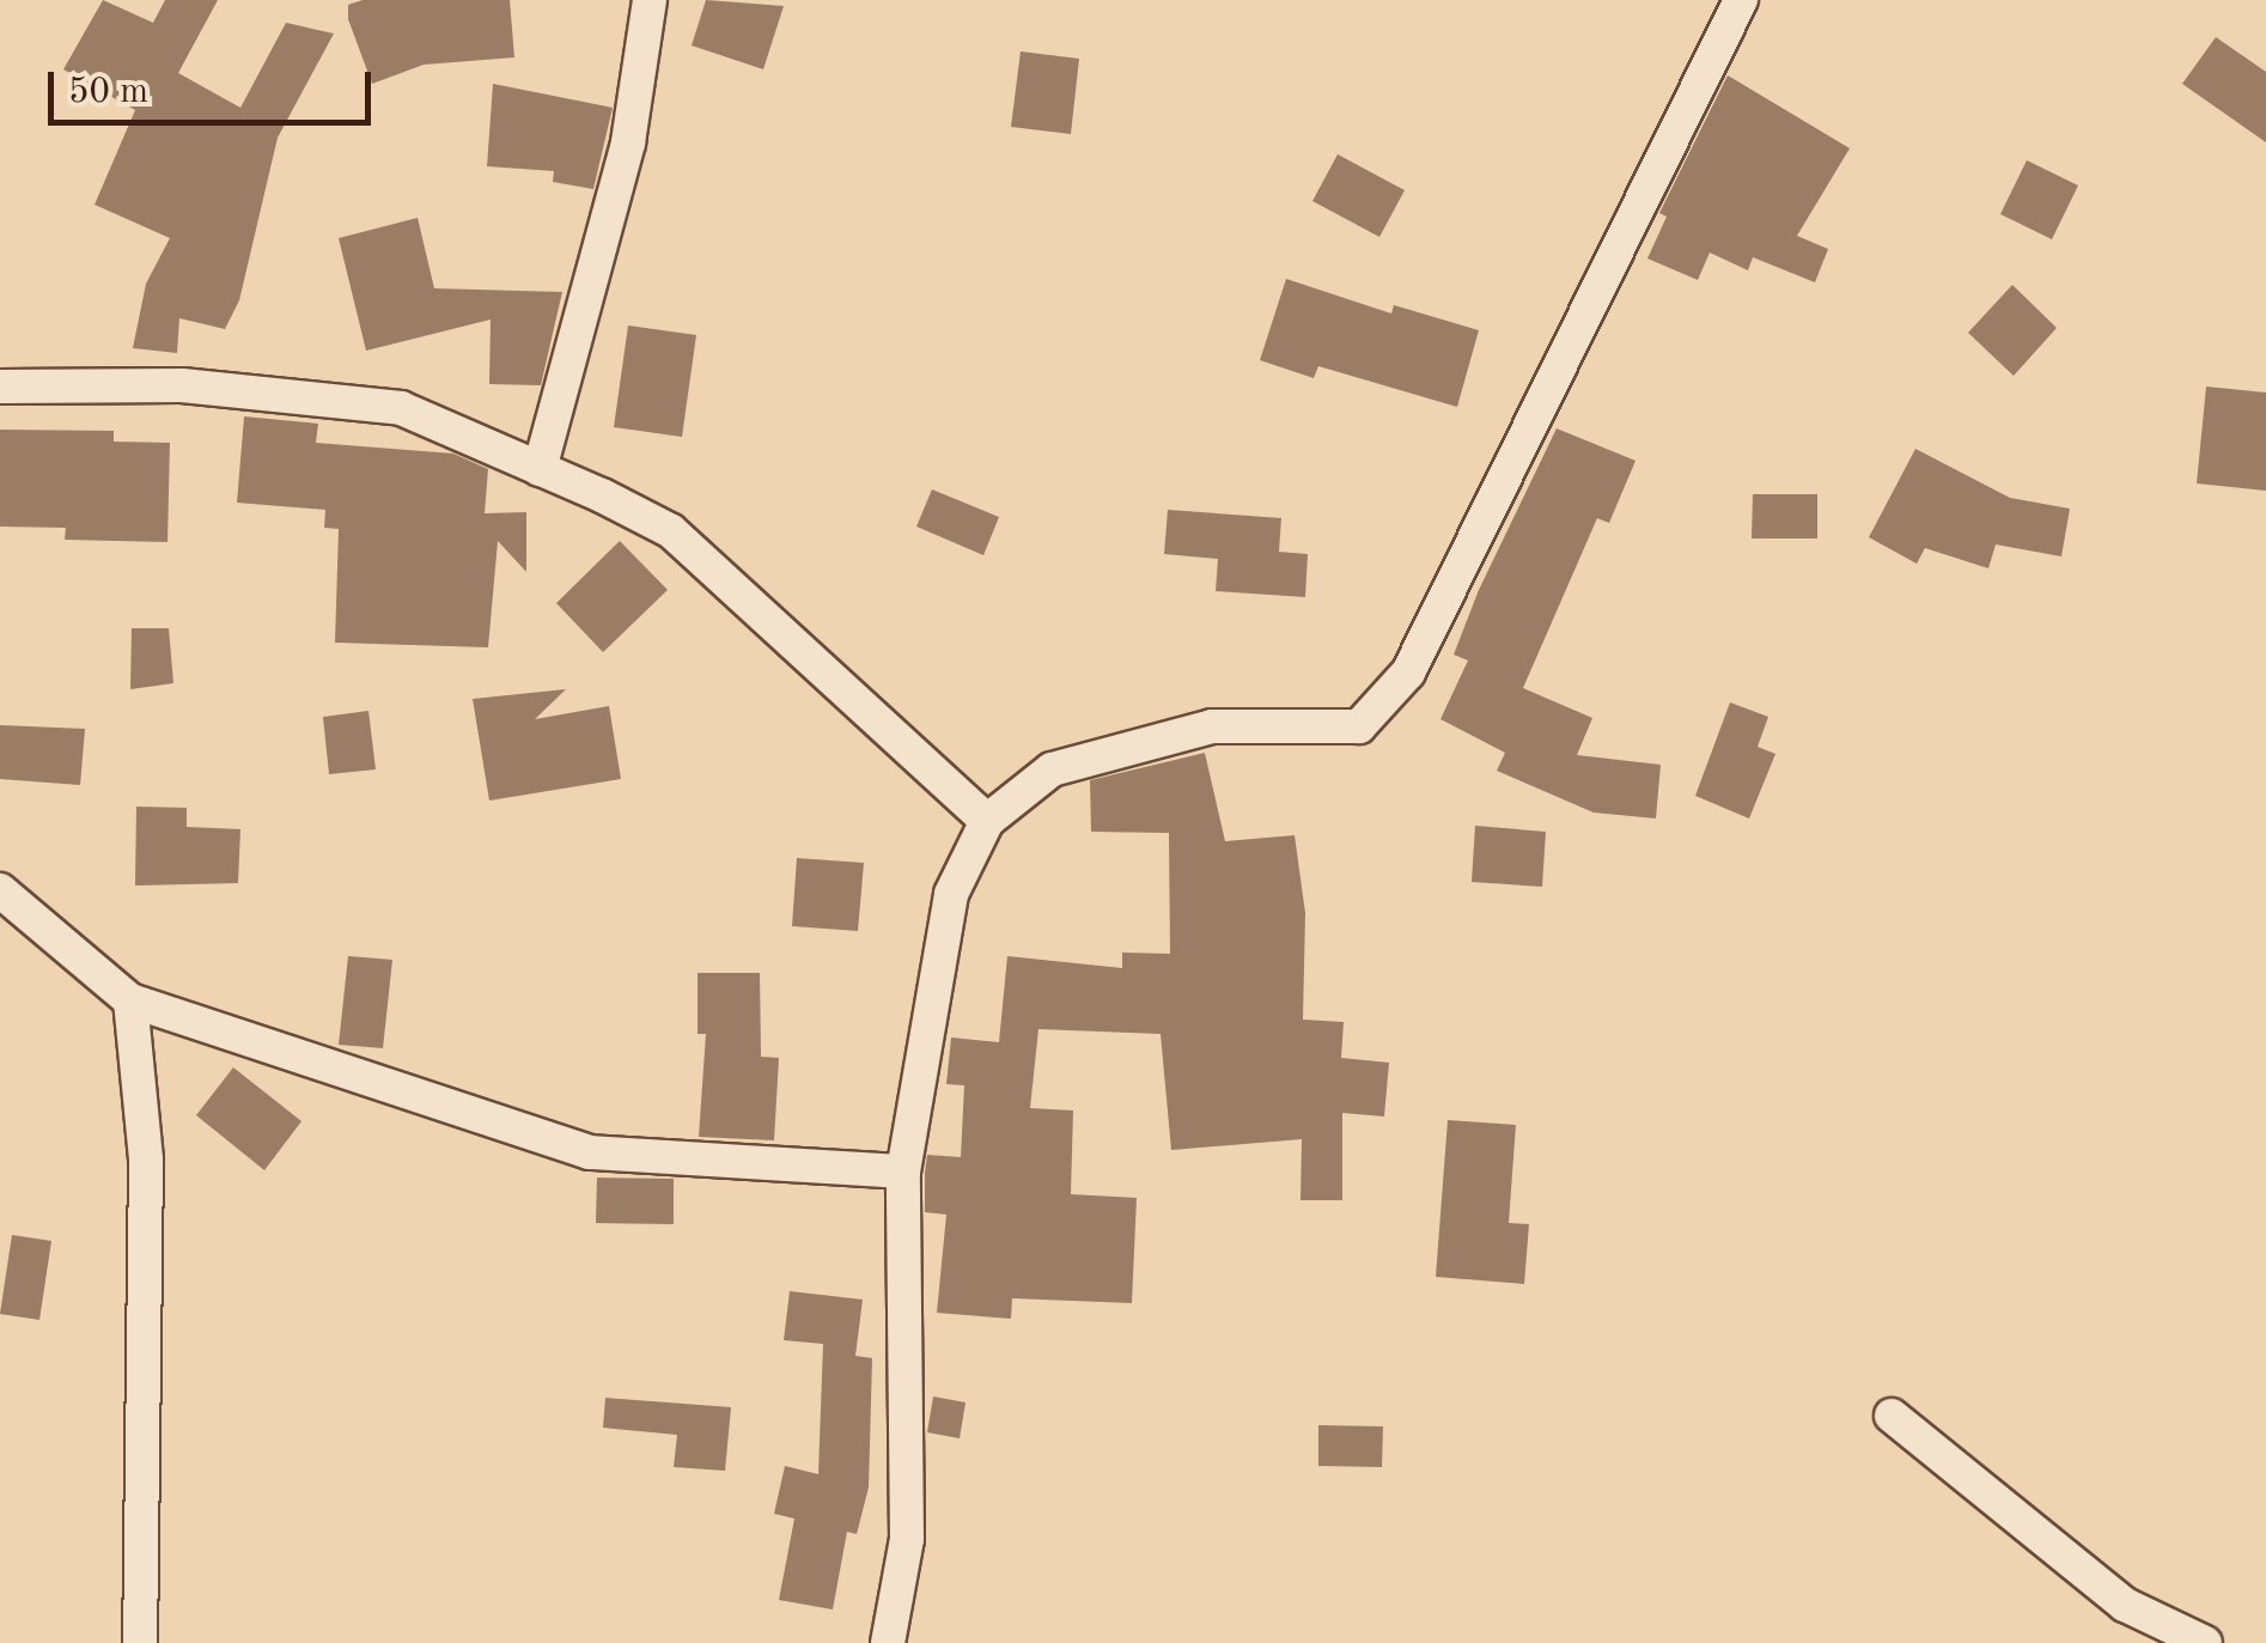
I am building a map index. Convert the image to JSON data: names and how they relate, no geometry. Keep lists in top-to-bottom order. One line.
{"scale_bar":"50 m"}
